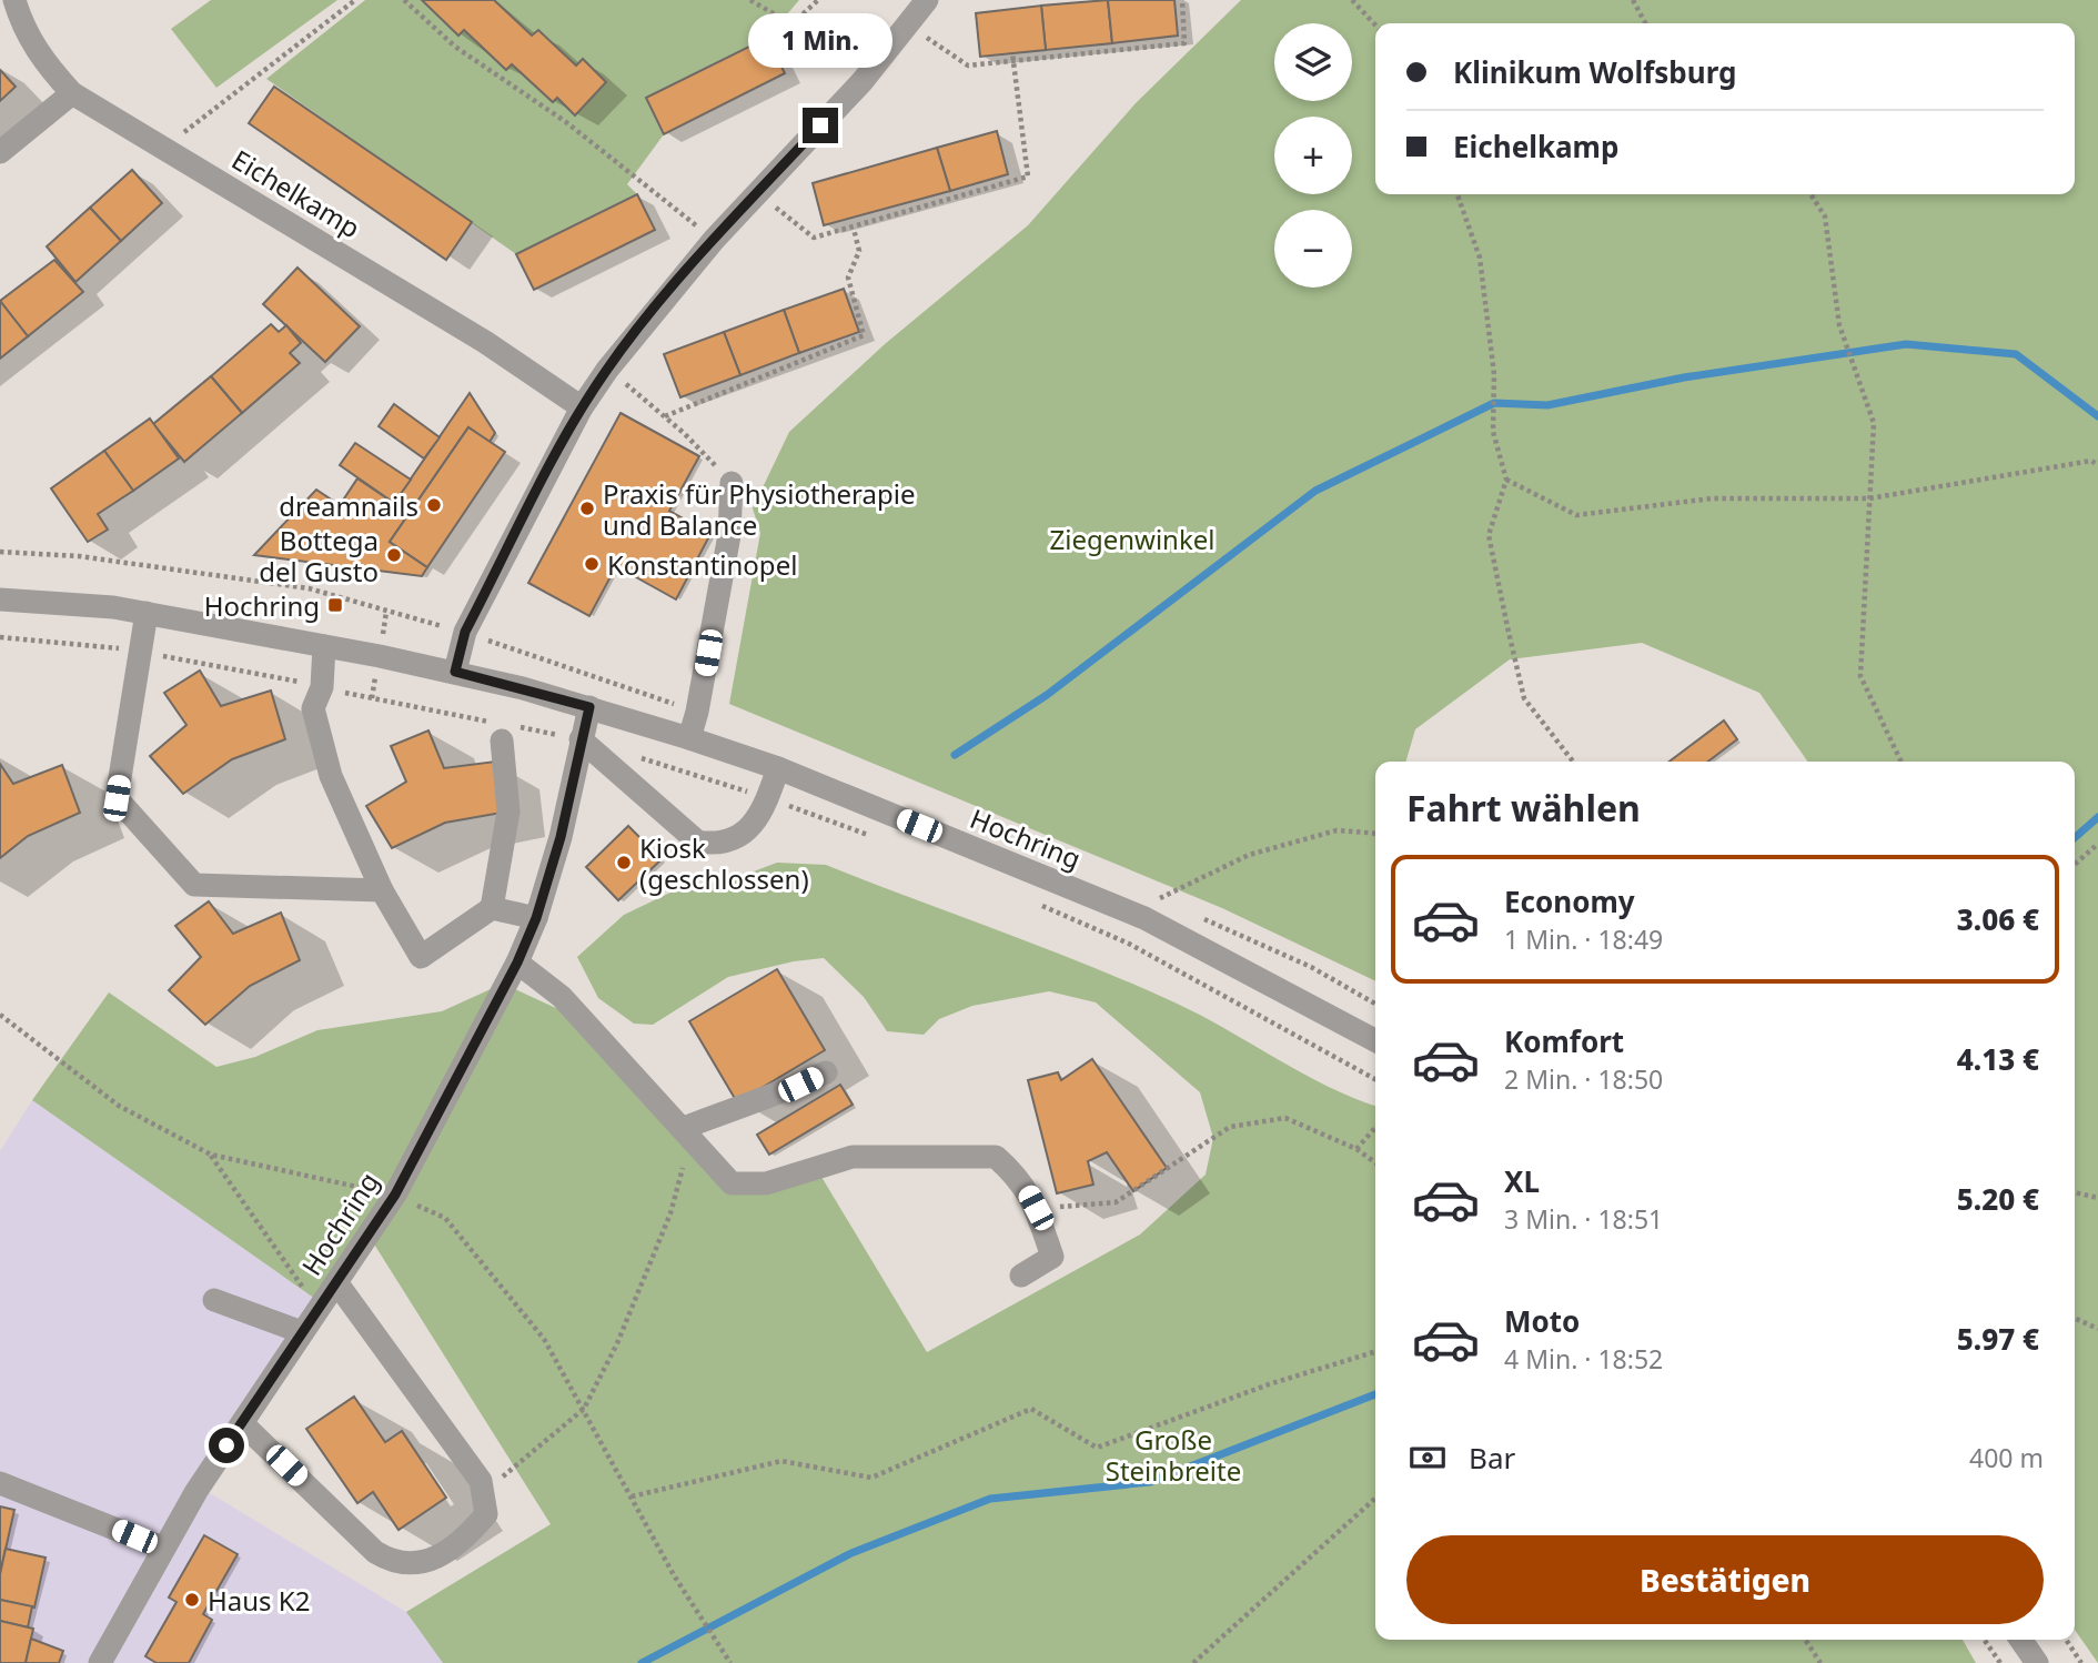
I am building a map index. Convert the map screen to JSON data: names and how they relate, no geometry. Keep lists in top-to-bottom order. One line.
{"streets":{"street":["Eichelkamp","Hochring"]},"parks":["Ziegenwinkel","Große Steinbreite"],"places":{"other":["dreamnails","Praxis für Physiotherapie und Balance","Bottega del Gusto","Konstantinopel","Kiosk (geschlossen)","Haus K2"],"transit":["Hochring"]},"page":{"bubble":"1 Min.","map_buttons":["+","−"],"banner":["Klinikum Wolfsburg","Eichelkamp"],"heading":"Fahrt wählen","list":[{"name":"Economy","note":"1 Min. · 18:49","value":"3.06 €"},{"name":"Komfort","note":"2 Min. · 18:50","value":"4.13 €"},{"name":"XL","note":"3 Min. · 18:51","value":"5.20 €"},{"name":"Moto","note":"4 Min. · 18:52","value":"5.97 €"}],"pay":["Bar","400 m"],"buttons":"Bestätigen"}}
